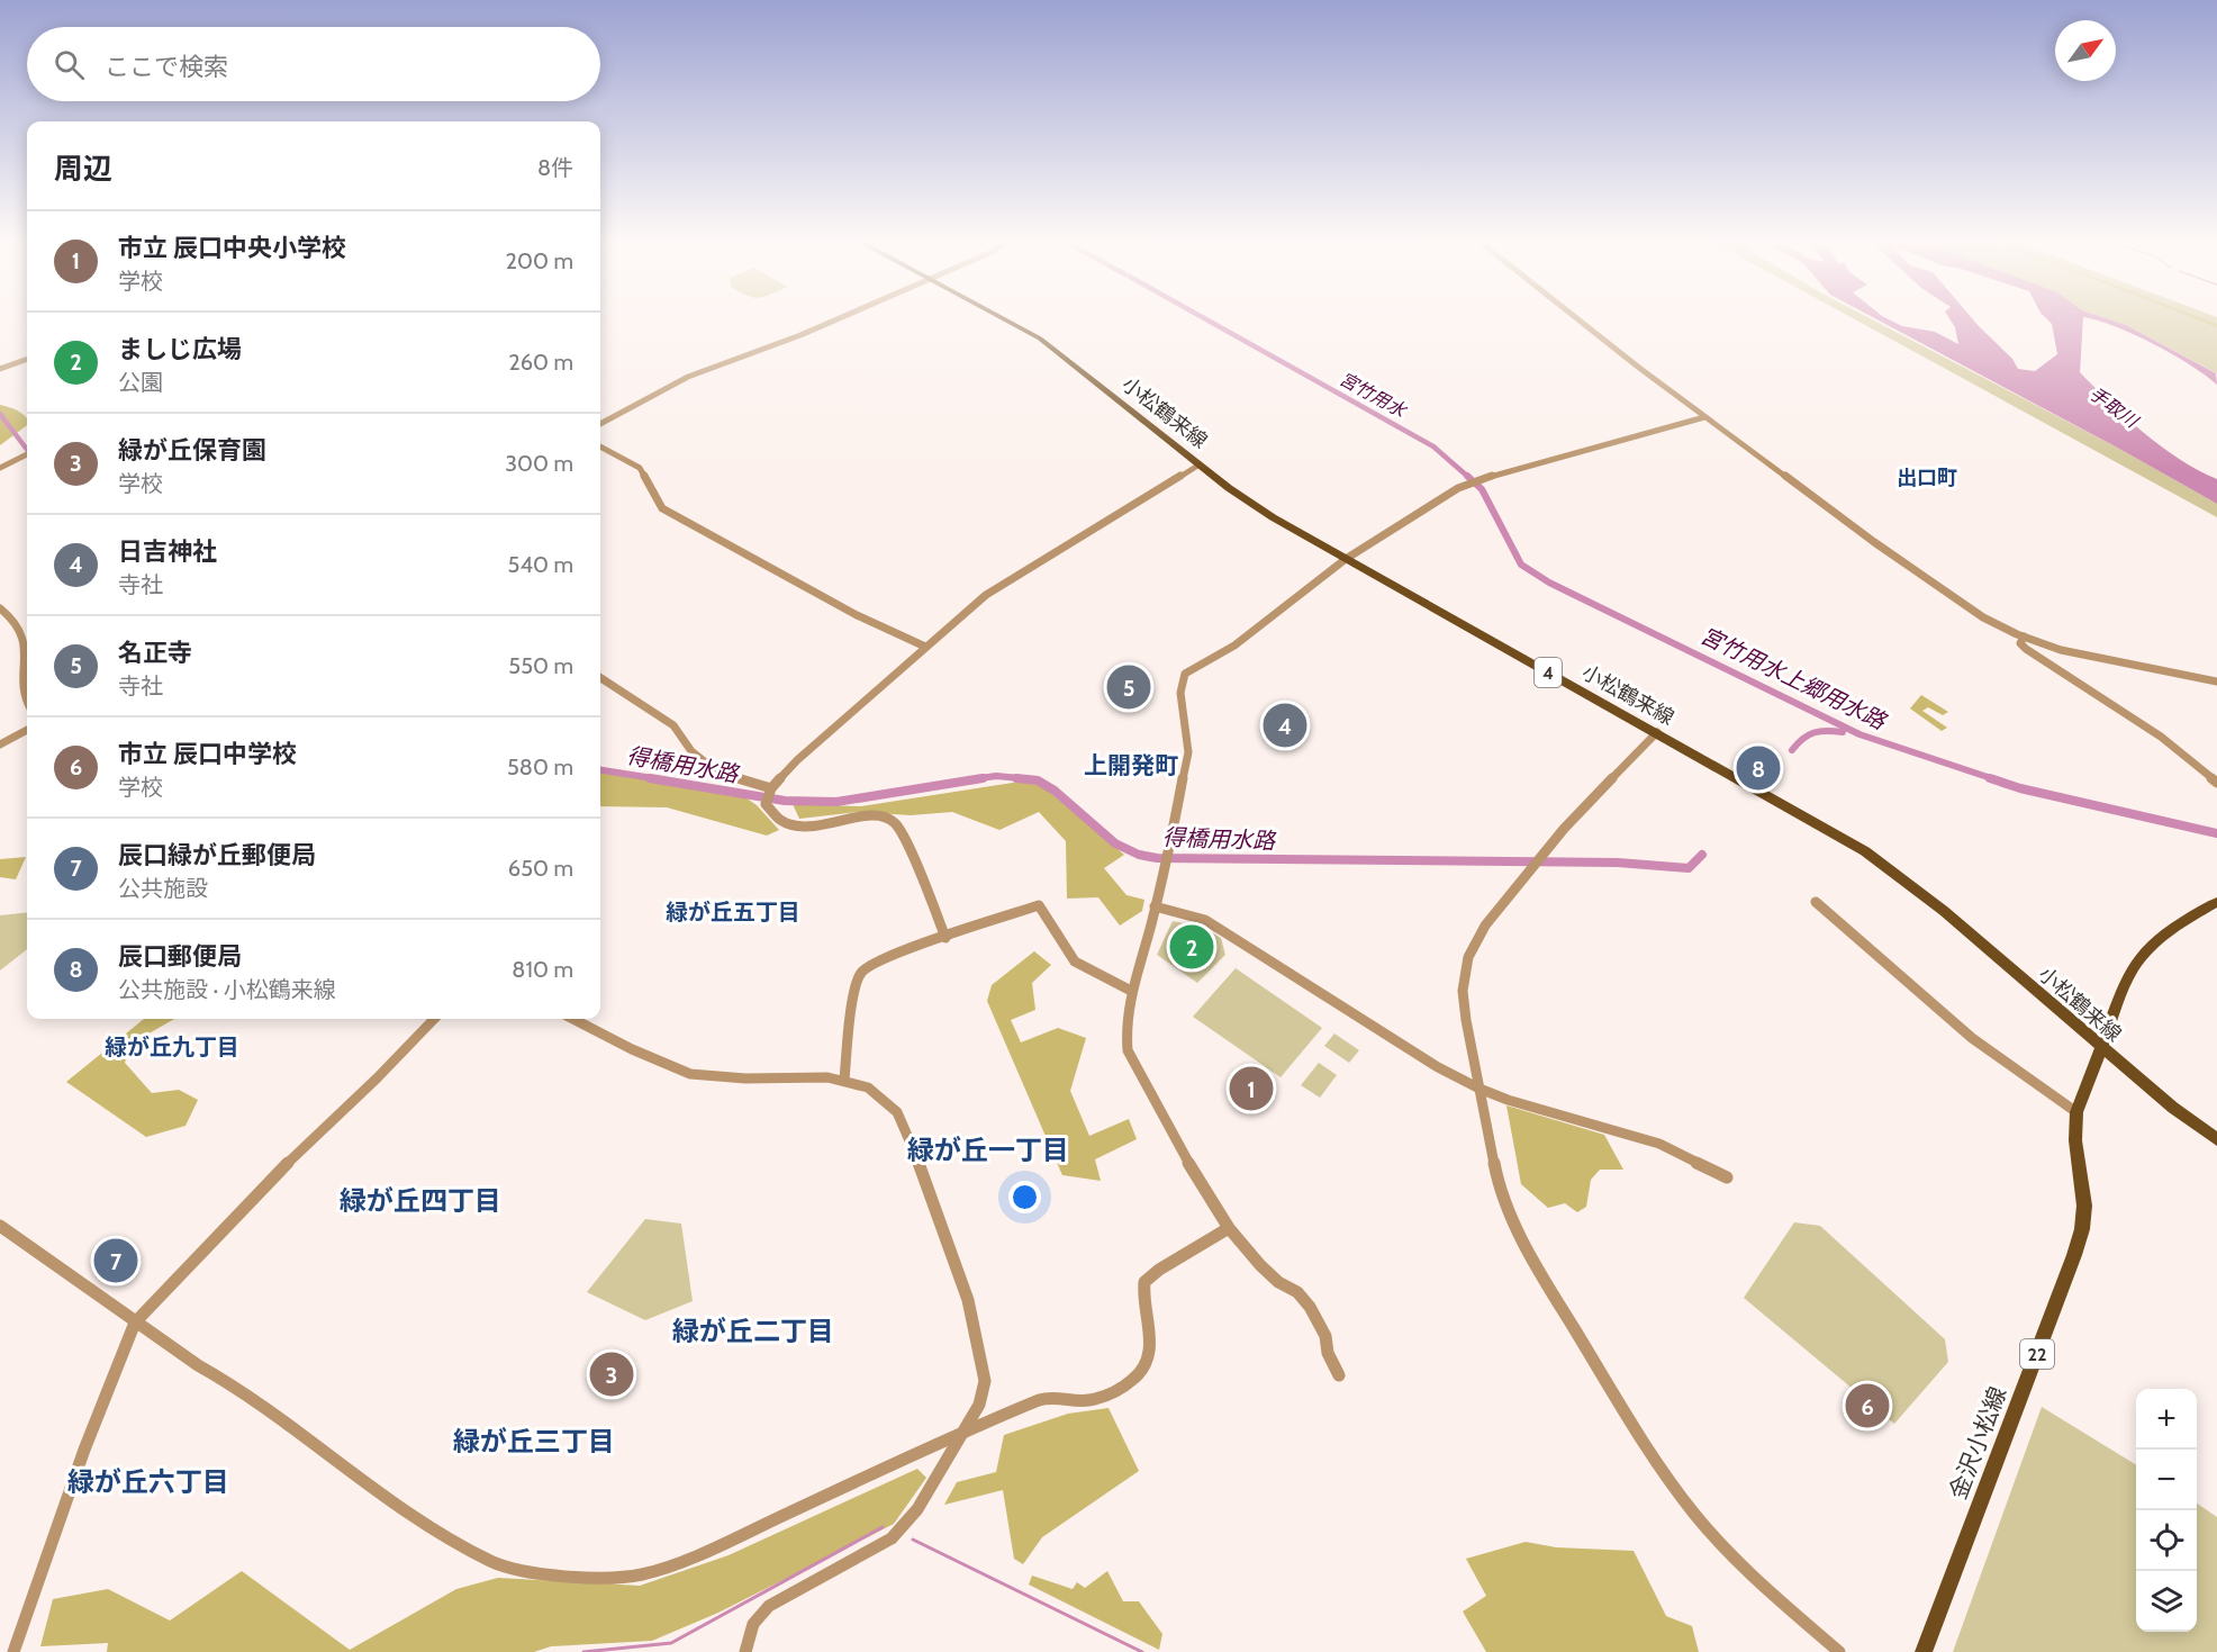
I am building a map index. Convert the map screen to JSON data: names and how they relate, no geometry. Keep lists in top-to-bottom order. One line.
{"streets":{"main road":["小松鶴来線","4","22","金沢小松線"]},"crossings":[["小松鶴来線","金沢小松線"]],"districts":["出口町","上開発町","緑が丘五丁目","緑が丘九丁目","緑が丘一丁目","緑が丘四丁目","緑が丘二丁目","緑が丘三丁目","緑が丘六丁目"],"water":["宮竹用水","手取川","宮竹用水上郷用水路","得橋用水路"],"north":"top right","page":{"search":"ここで検索","heading":["周辺","8件"],"list":[{"mark":"1","name":"市立 辰口中央小学校","note":"学校","value":"200 m"},{"mark":"2","name":"ましじ広場","note":"公園","value":"260 m"},{"mark":"3","name":"緑が丘保育園","note":"学校","value":"300 m"},{"mark":"4","name":"日吉神社","note":"寺社","value":"540 m"},{"mark":"5","name":"名正寺","note":"寺社","value":"550 m"},{"mark":"6","name":"市立 辰口中学校","note":"学校","value":"580 m"},{"mark":"7","name":"辰口緑が丘郵便局","note":"公共施設","value":"650 m"},{"mark":"8","name":"辰口郵便局","note":"公共施設 · 小松鶴来線","value":"810 m"}],"pins":["5","4","8","2","1","7","3","6"],"map_buttons":["+","−"]}}
